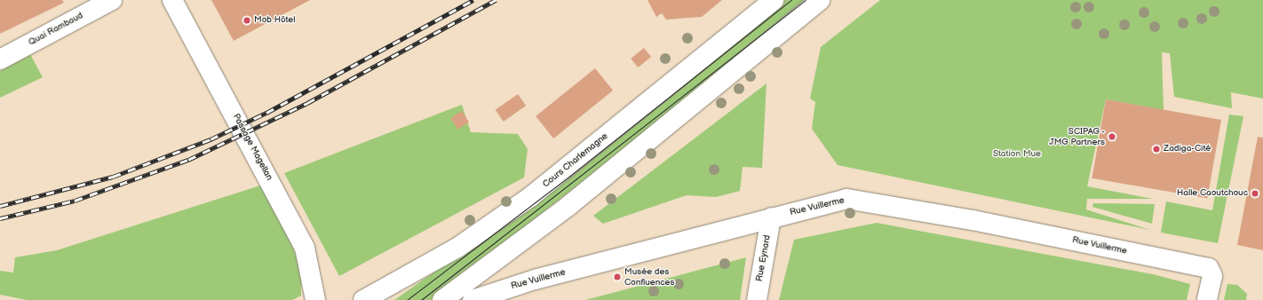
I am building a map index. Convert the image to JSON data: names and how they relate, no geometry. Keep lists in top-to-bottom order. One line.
{"streets":{"street":["Quai Rambaud","Passage Magellan","Cours Charlemagne","Rue Vuillerme","Rue Eynard"]},"crossings":[["Rue Vuillerme","Rue Eynard"]],"parks":["Station Mue"],"places":["Mob Hôtel","SCIPAG - JMG Partners","Zadiga-Cité","Halle Caoutchouc","Musée des Confluences"]}
